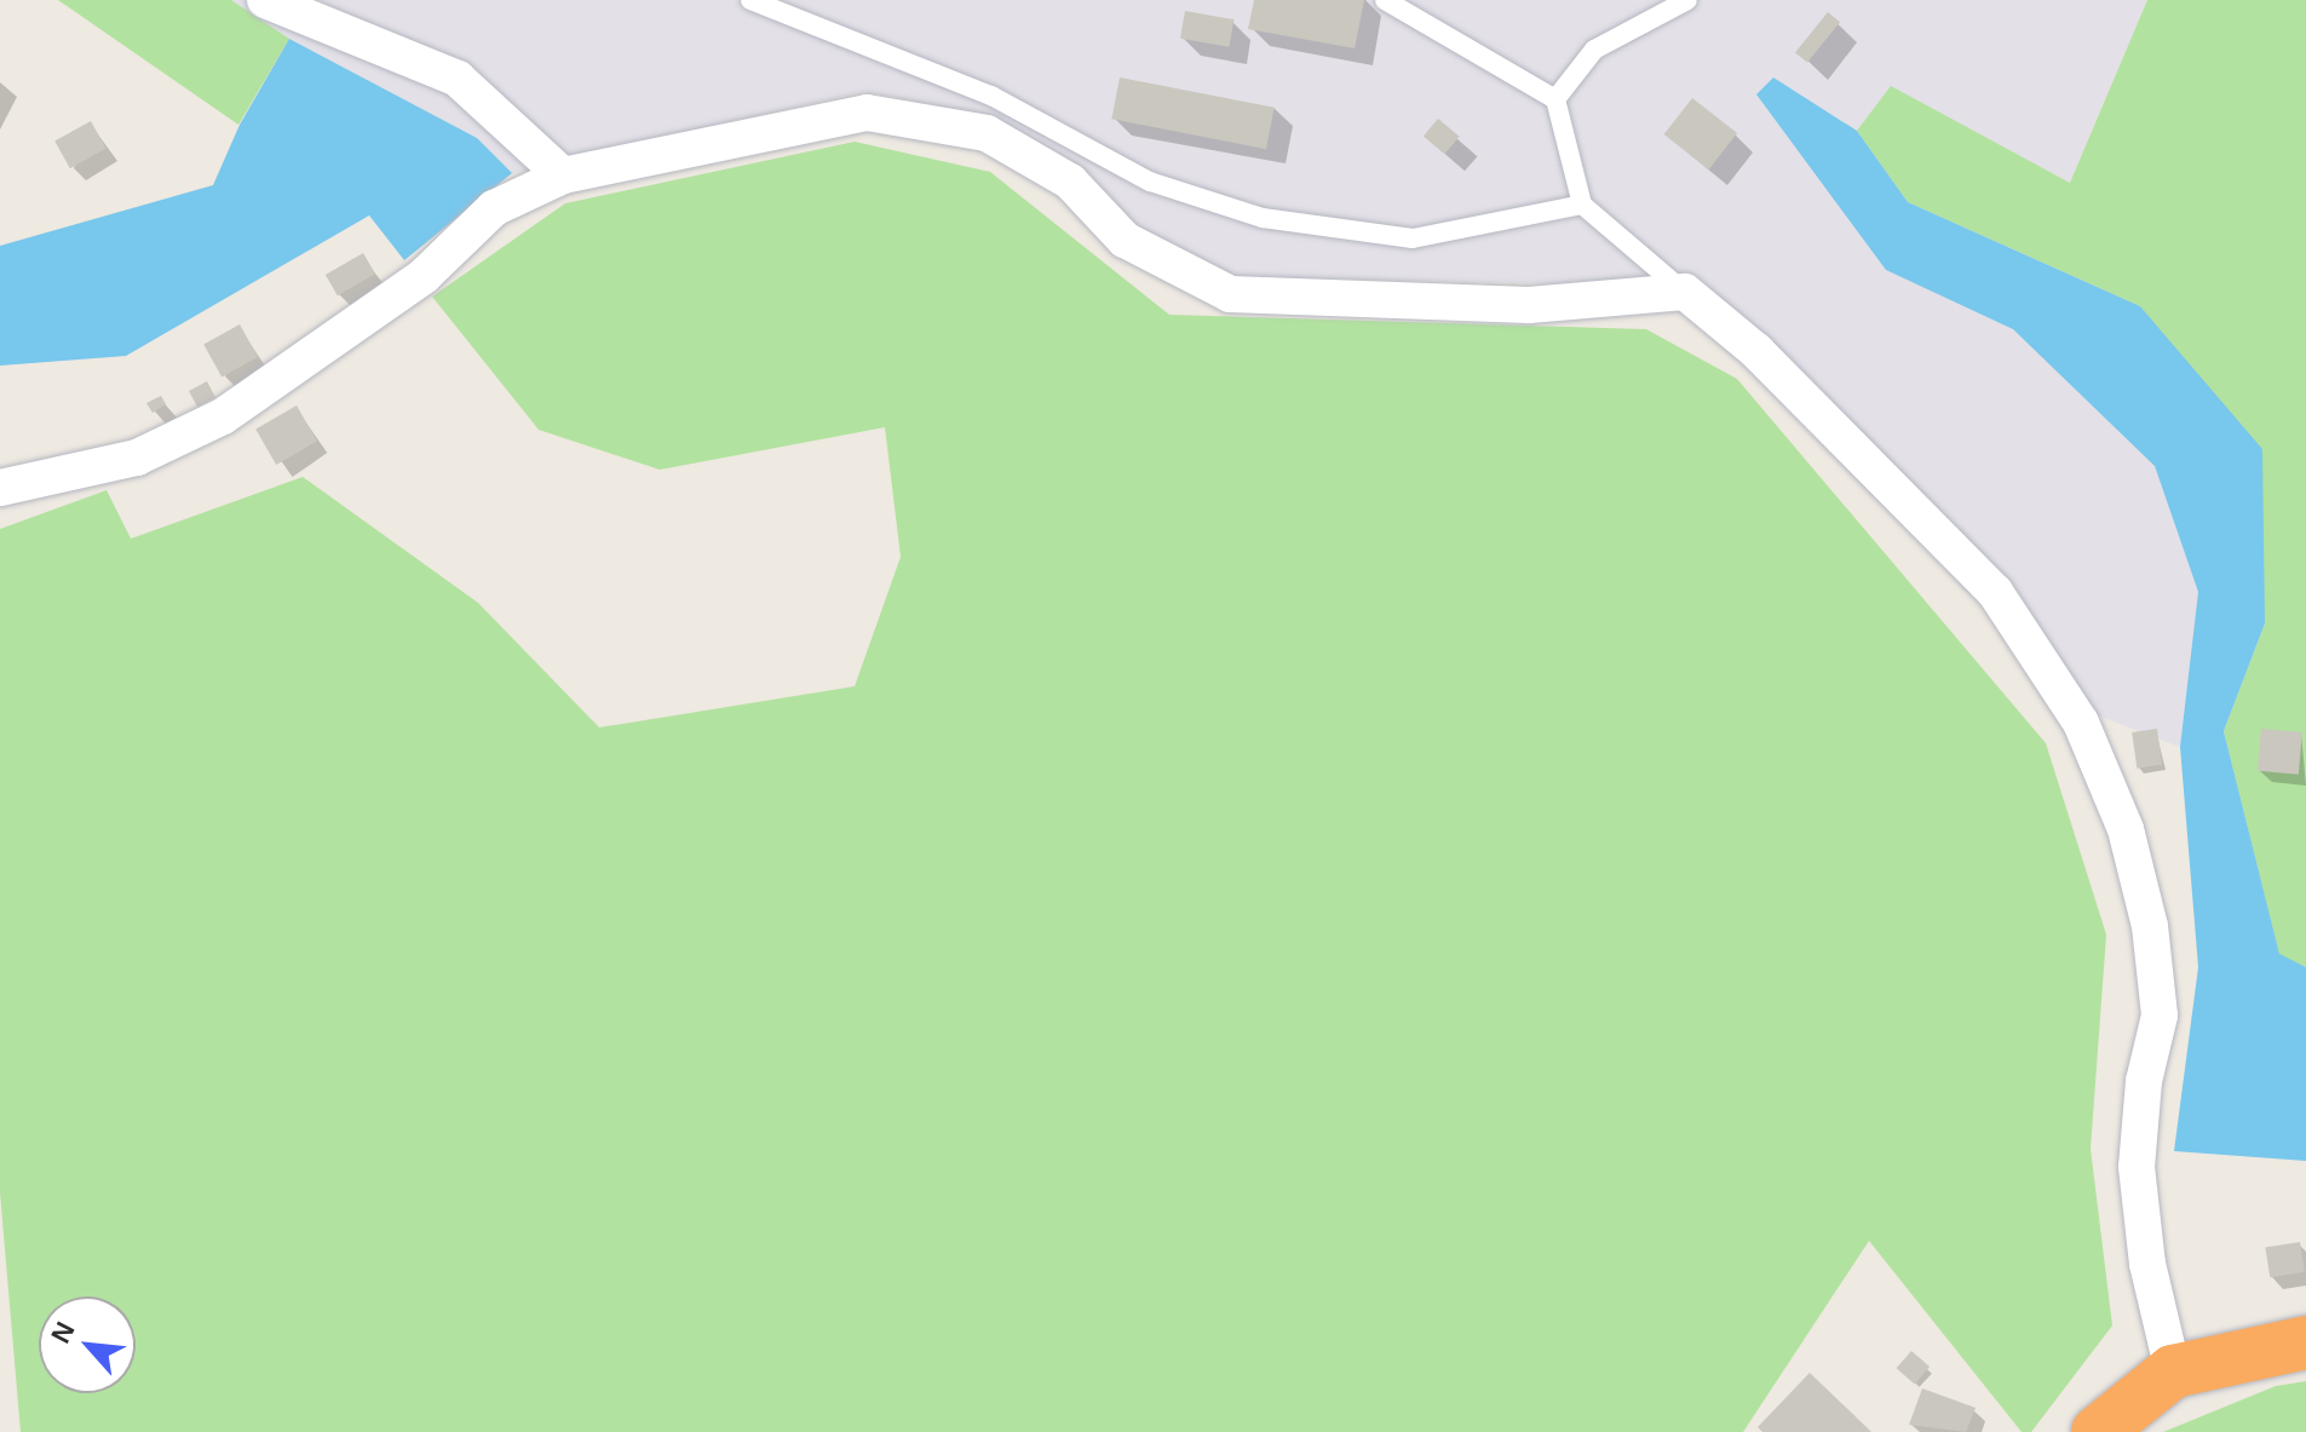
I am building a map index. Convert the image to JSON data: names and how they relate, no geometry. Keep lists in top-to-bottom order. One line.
{"north":"top left"}
